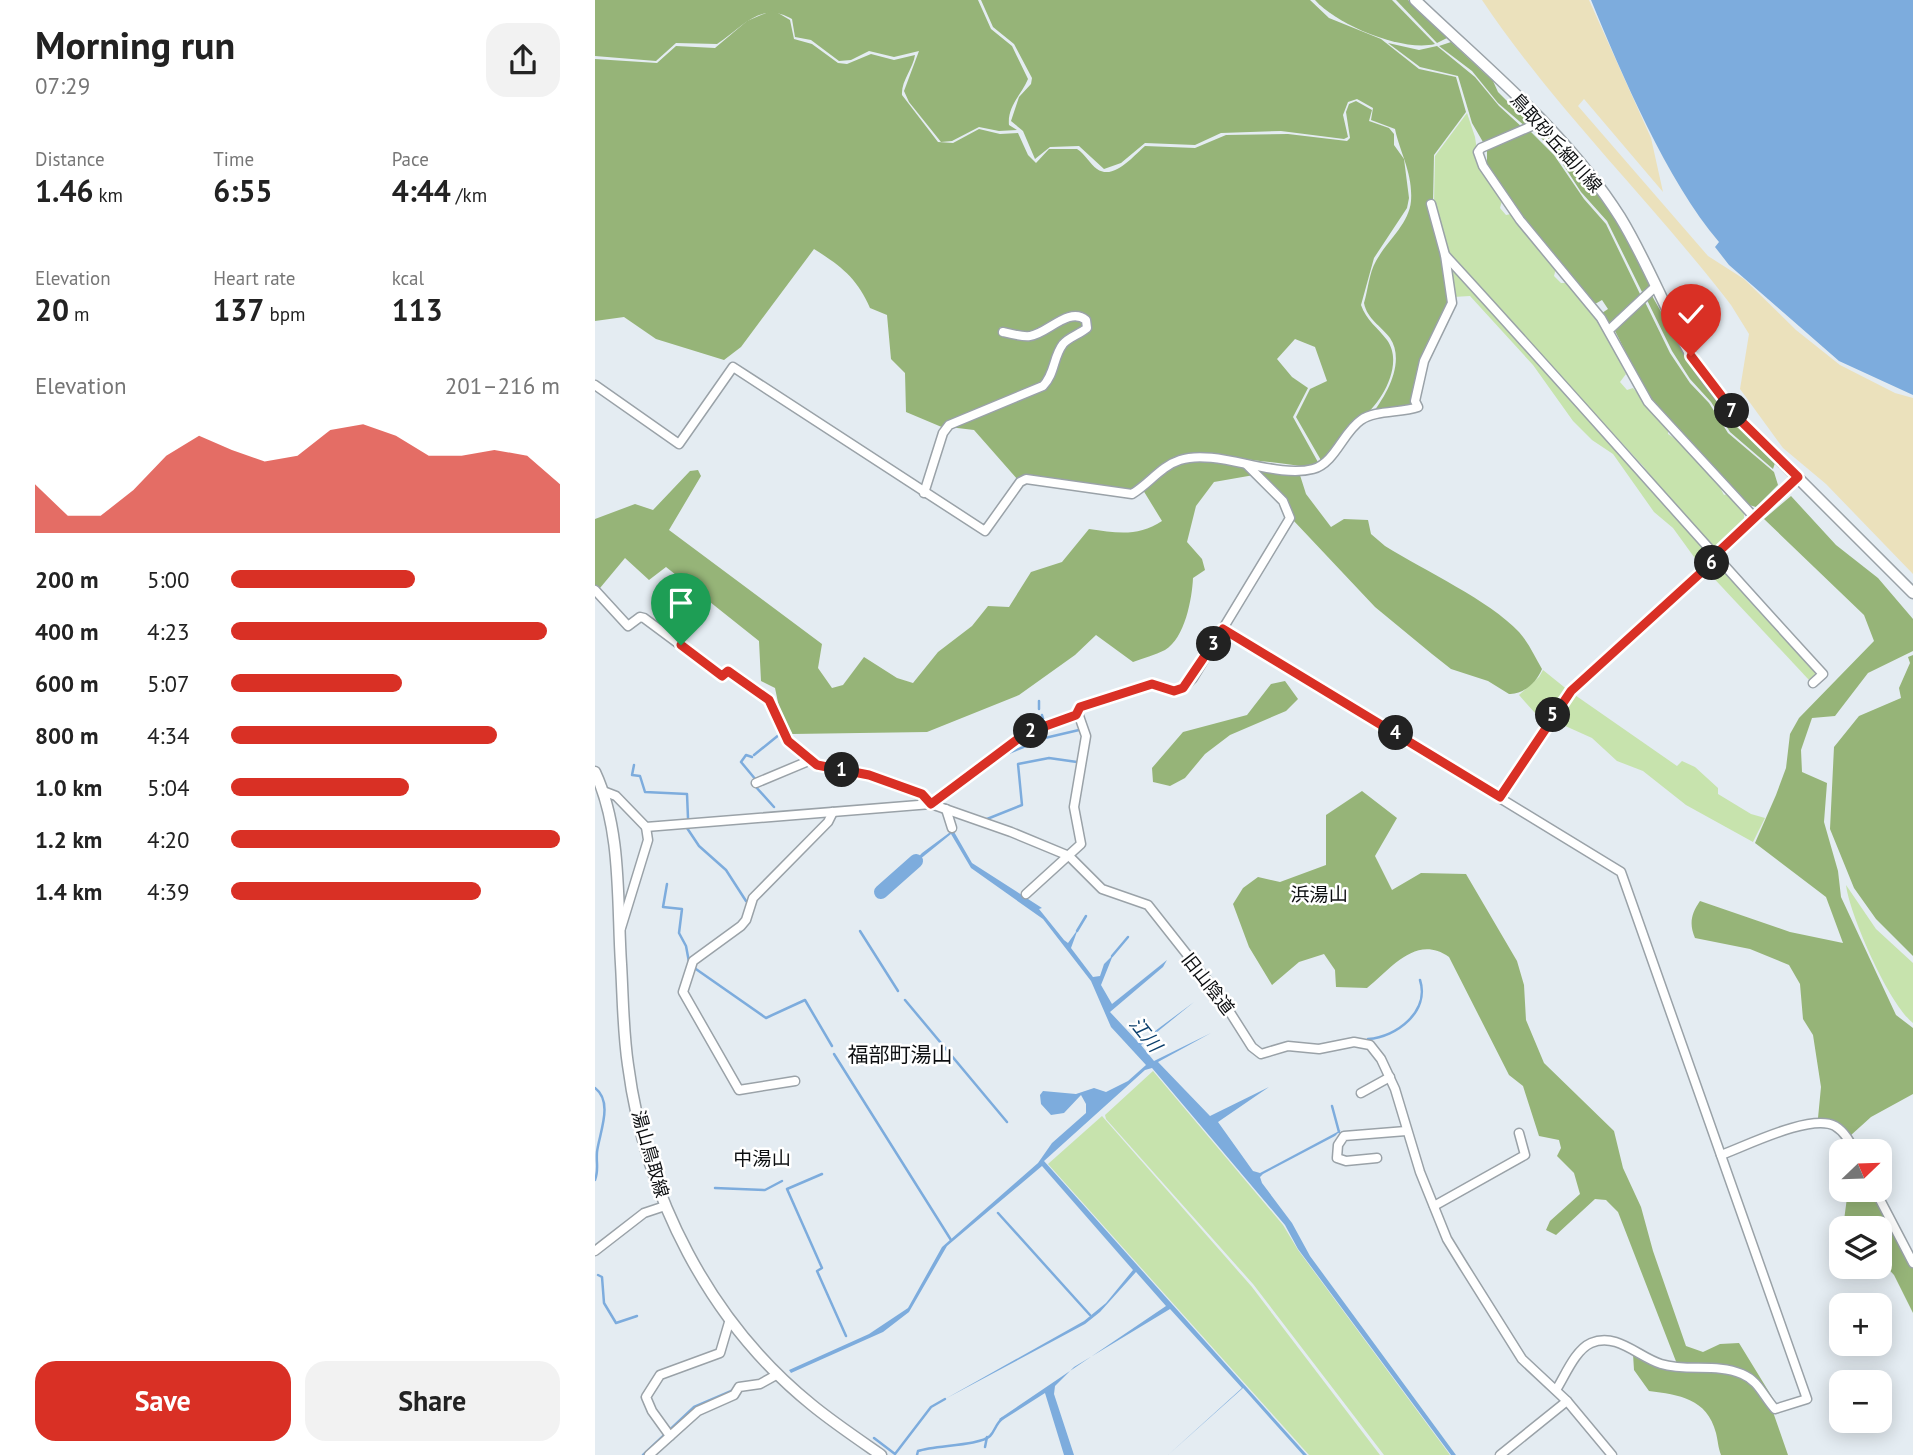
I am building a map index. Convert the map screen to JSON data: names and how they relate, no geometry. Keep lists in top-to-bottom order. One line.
{"streets":{"main road":["鳥取砂丘細川線","湯山鳥取線"],"street":["旧山陰道"]},"districts":["浜湯山","福部町湯山","中湯山"],"water":["江川"],"north":"top right","page":{"heading":["Morning run","07:29"],"stats":[["Distance","1.46 km"],["Time","6:55"],["Pace","4:44 /km"],["Elevation","20 m"],["Heart rate","137 bpm"],["kcal","113"]],"chart":["Elevation","201–216 m"],"pins":["7","6","3","5","2","4","1"],"list":[{"name":"200 m","note":"5:00"},{"name":"400 m","note":"4:23"},{"name":"600 m","note":"5:07"},{"name":"800 m","note":"4:34"},{"name":"1.0 km","note":"5:04"},{"name":"1.2 km","note":"4:20"},{"name":"1.4 km","note":"4:39"}],"map_buttons":["+","−"],"buttons":["Save","Share"]}}
